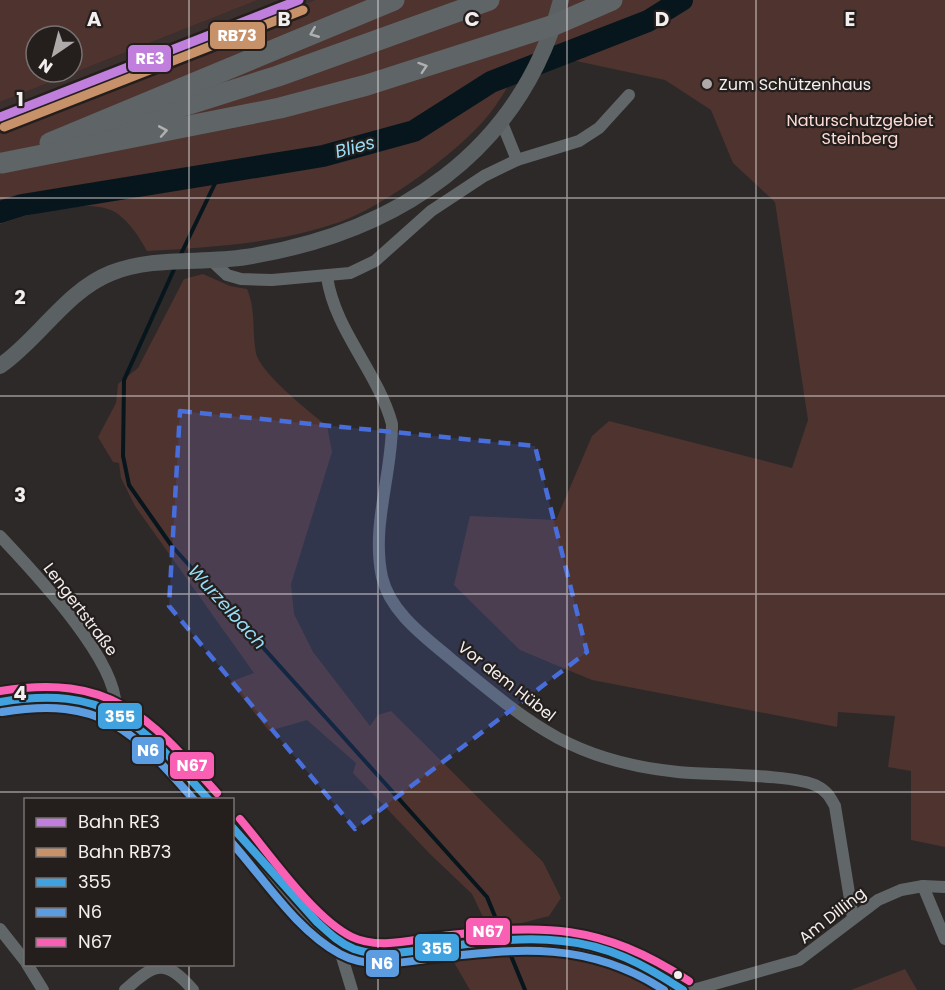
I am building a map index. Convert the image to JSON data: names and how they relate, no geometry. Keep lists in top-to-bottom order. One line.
{"streets":{"street":["Lengertstraße","Vor dem Hübel","Am Dilling"]},"crossings":[["Vor dem Hübel","Am Dilling"]],"water":["Blies","Wurzelbach"],"parks":["Naturschutzgebiet Steinberg"],"places":["Zum Schützenhaus"],"lines":["rail line RE3","rail line RB73","transit line N67","transit line 355","transit line N6"],"legend":["Bahn RE3","Bahn RB73","355","N6","N67"],"north":"bottom left","grid":{"columns":["A","B","C","D","E"],"rows":["1","2","3","4"]}}
